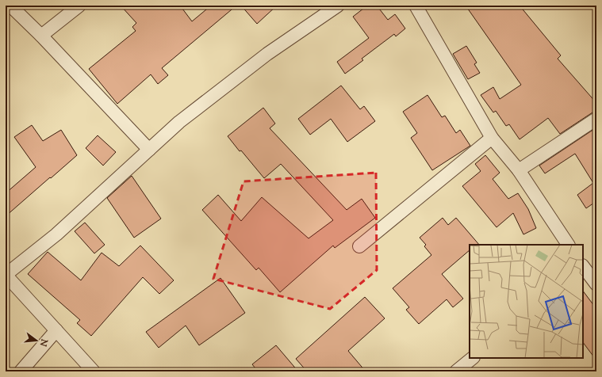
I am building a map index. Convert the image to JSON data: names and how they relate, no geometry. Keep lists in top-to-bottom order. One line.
{"north":"right"}
